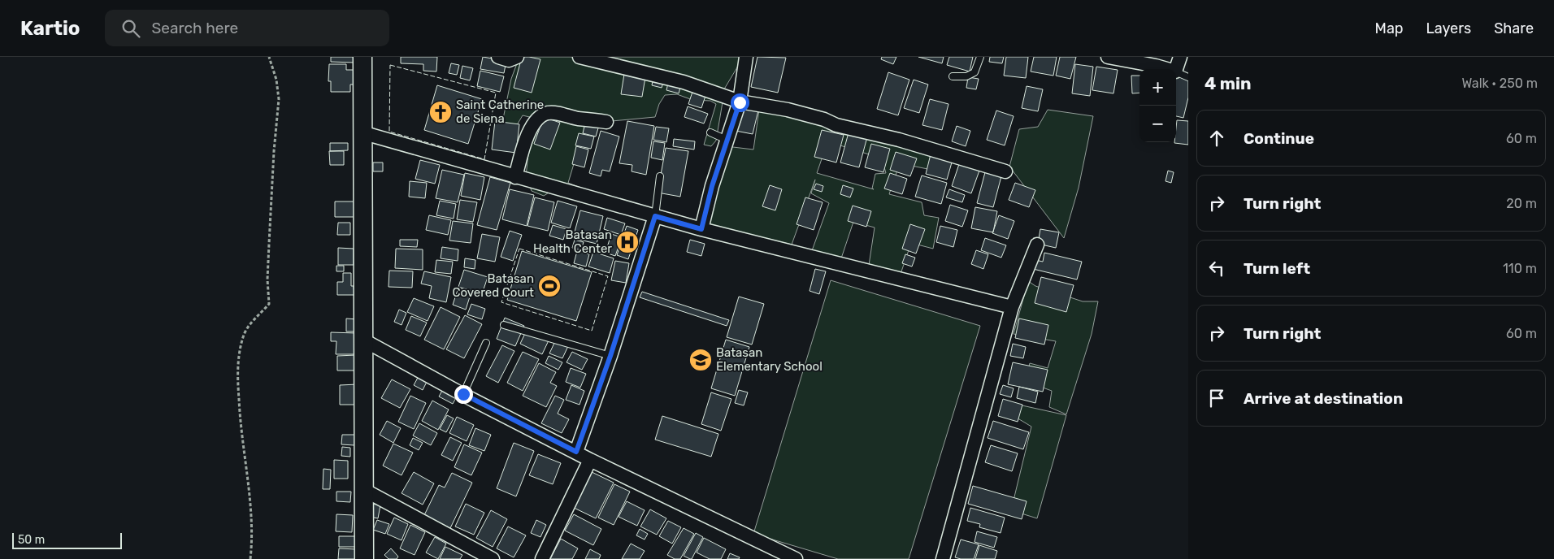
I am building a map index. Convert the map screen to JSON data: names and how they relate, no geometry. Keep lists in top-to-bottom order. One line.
{"places":{"church":["Saint Catherine de Siena"],"hospital":["Batasan Health Center"],"sports":["Batasan Covered Court"],"school or university":["Batasan Elementary School"]},"scale_bar":"50 m","page":{"header":"Kartio","search":"Search here","nav":["Map","Layers","Share"],"heading":["4 min","Walk · 250 m"],"map_buttons":["+","−"],"list":[["Continue","60 m"],["Turn right","20 m"],["Turn left","110 m"],["Turn right","60 m"],"Arrive at destination"],"scale":"50 m"}}
